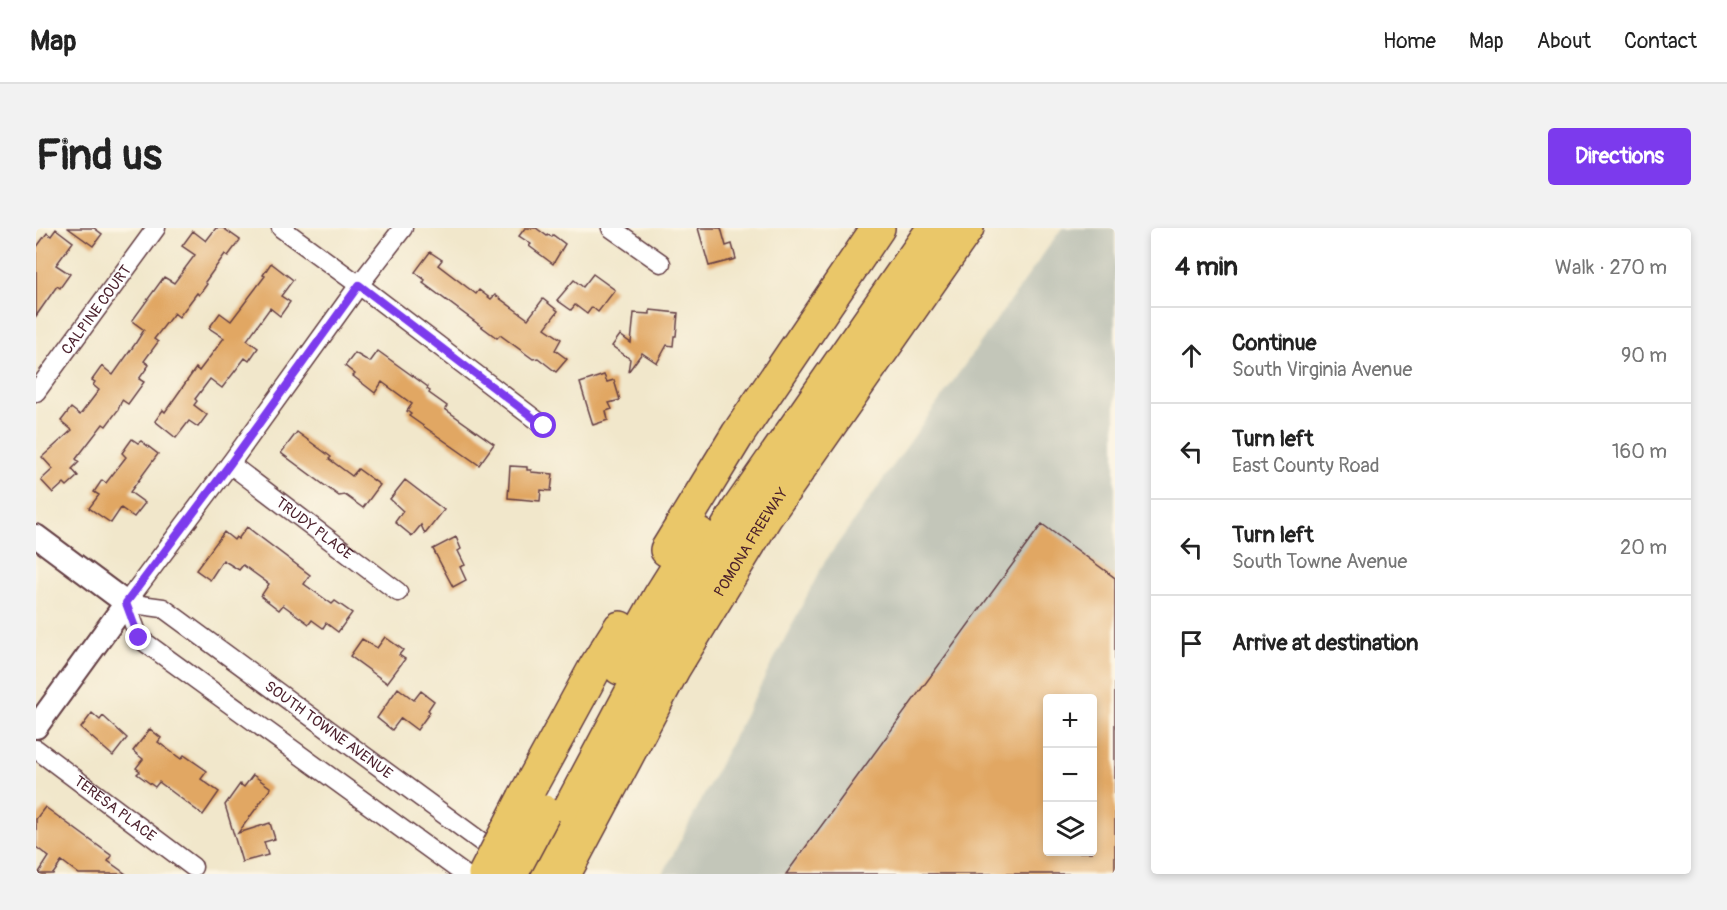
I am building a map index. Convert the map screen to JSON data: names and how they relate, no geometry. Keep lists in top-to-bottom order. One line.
{"streets":{"highway":["POMONA FREEWAY"],"street":["CALPINE COURT","TRUDY PLACE","SOUTH TOWNE AVENUE","TERESA PLACE"]},"page":{"header":"Map","nav":["Home","Map","About","Contact"],"buttons":"Directions","title":"Find us","heading":["4 min","Walk · 270 m"],"list":[["Continue","South Virginia Avenue","90 m"],["Turn left","East County Road","160 m"],["Turn left","South Towne Avenue","20 m"],"Arrive at destination"],"map_buttons":["+","−"]}}
